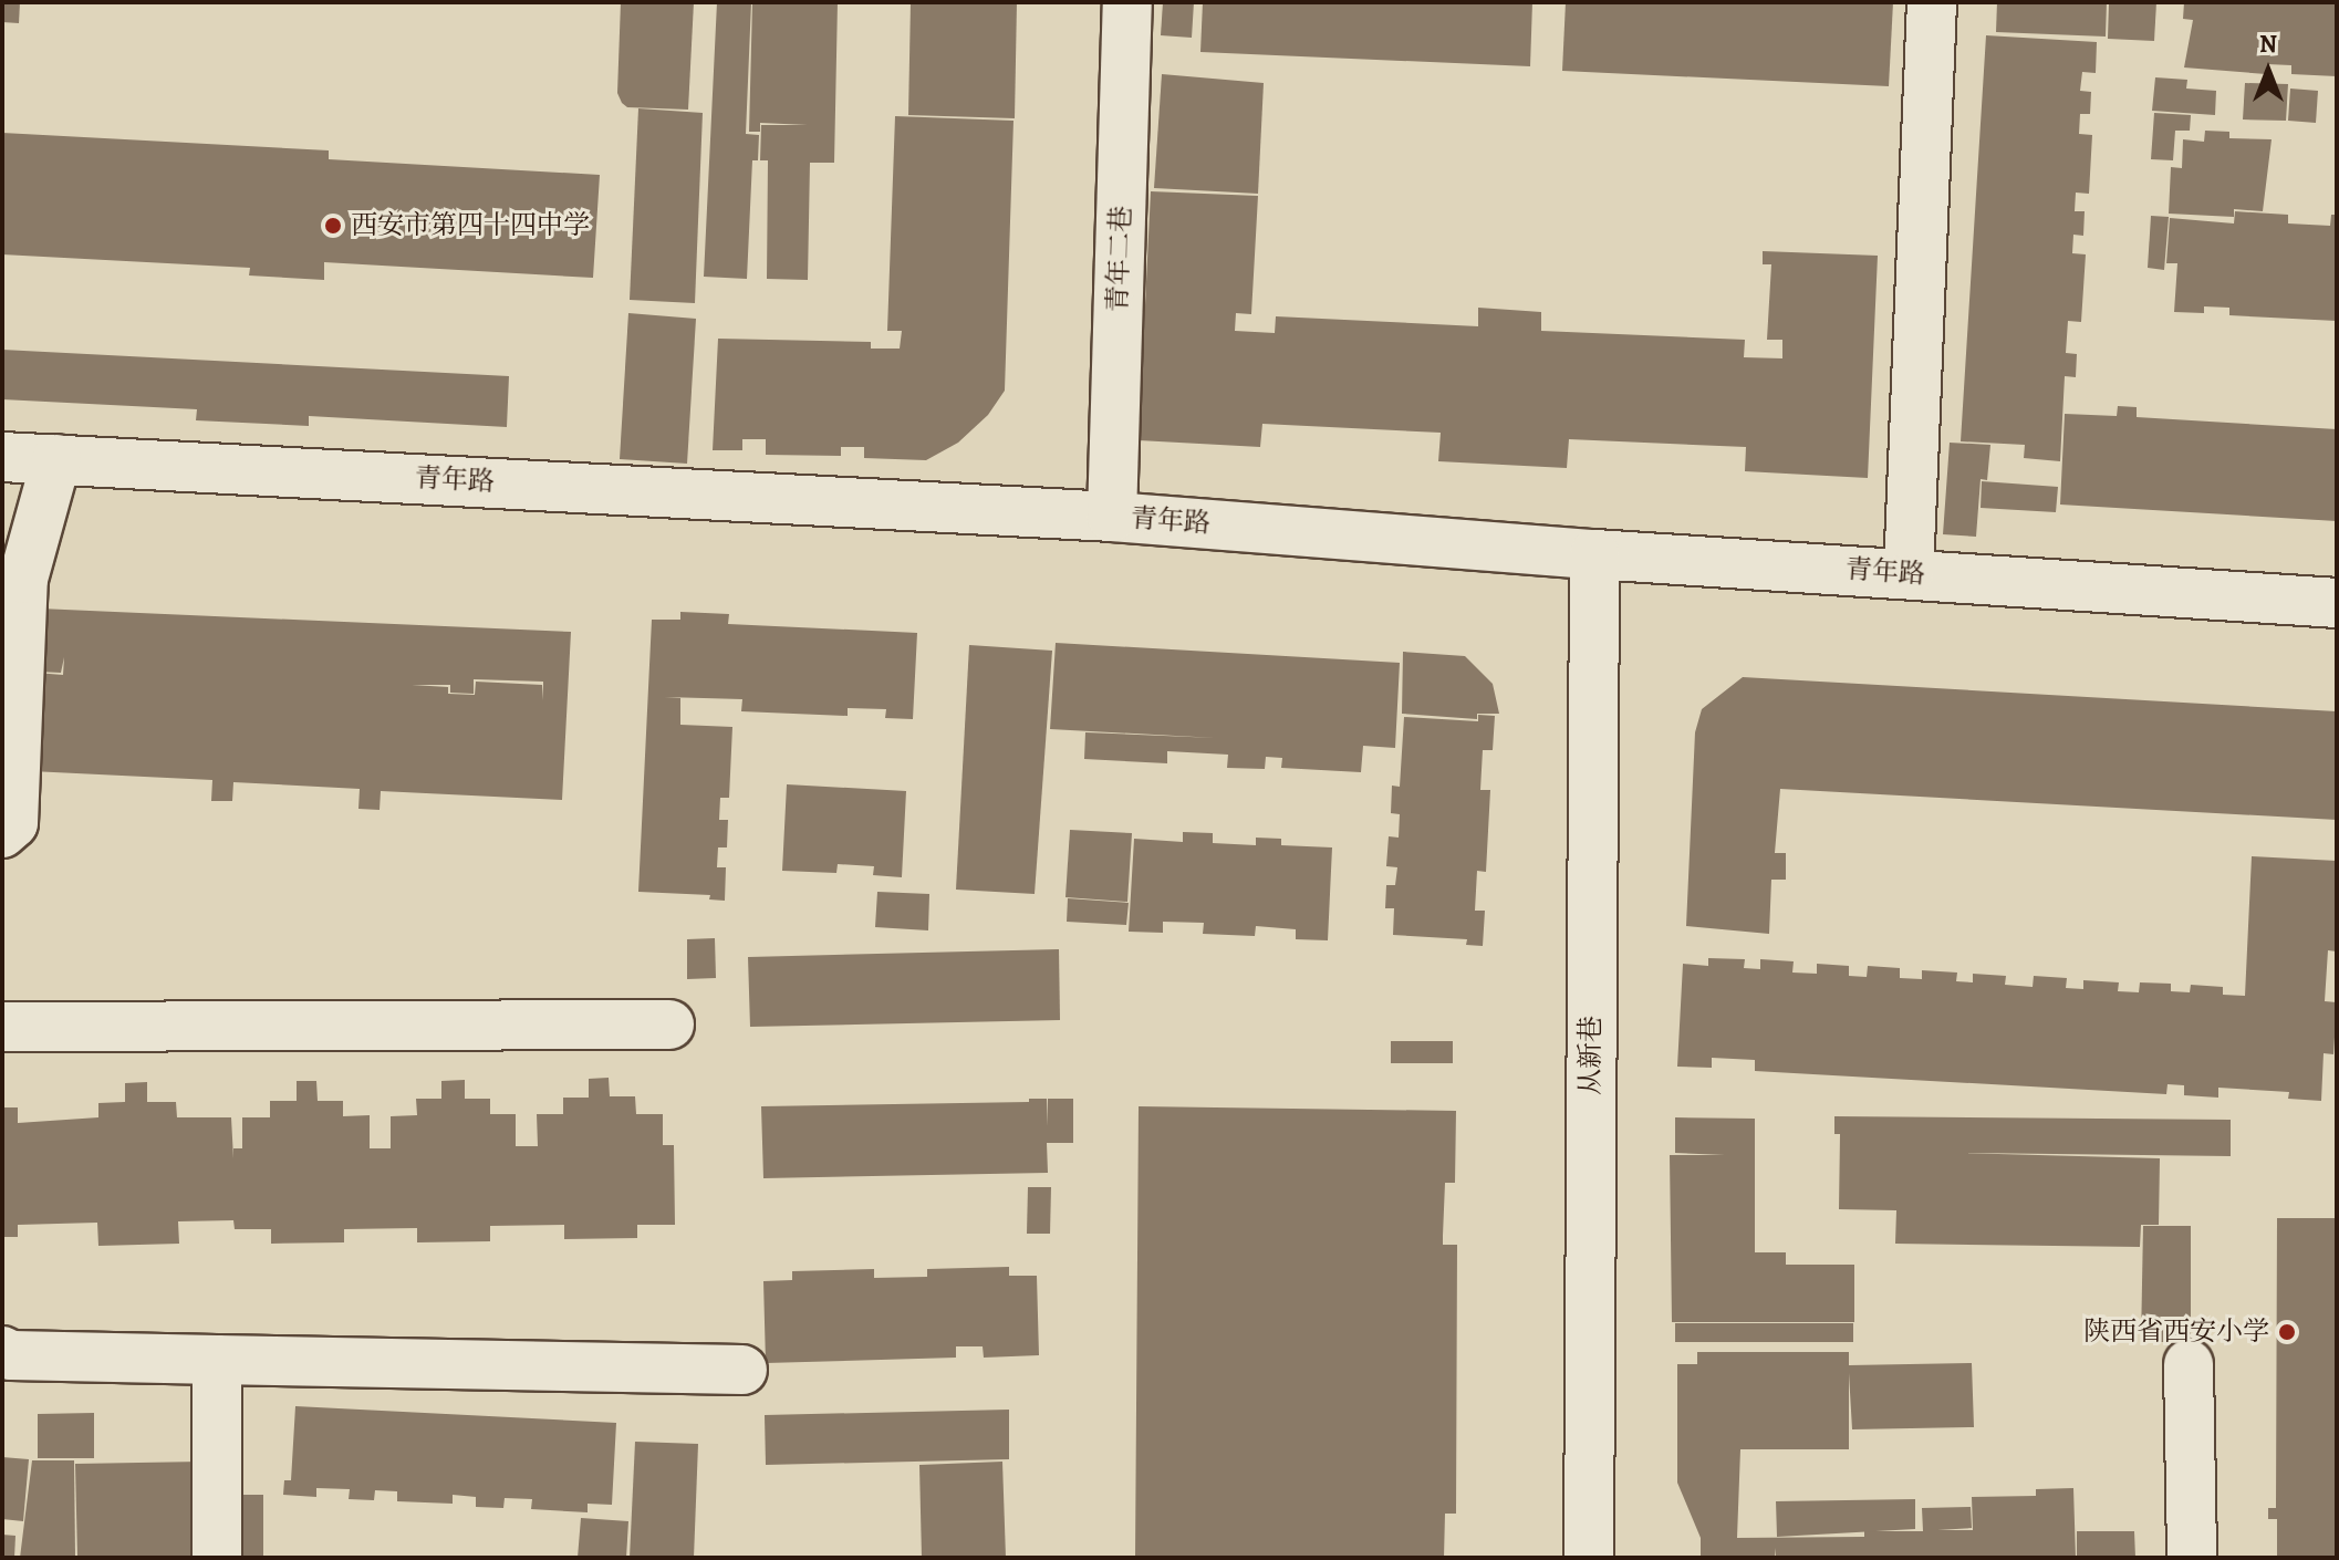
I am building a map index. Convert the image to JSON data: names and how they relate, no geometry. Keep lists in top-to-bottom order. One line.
{"streets":{"street":["青年二巷","青年路","从新巷"]},"crossings":[["青年二巷","青年路"],["青年路","从新巷"]],"places":["西安市第四十四中学","陕西省西安小学"],"north":"top"}
